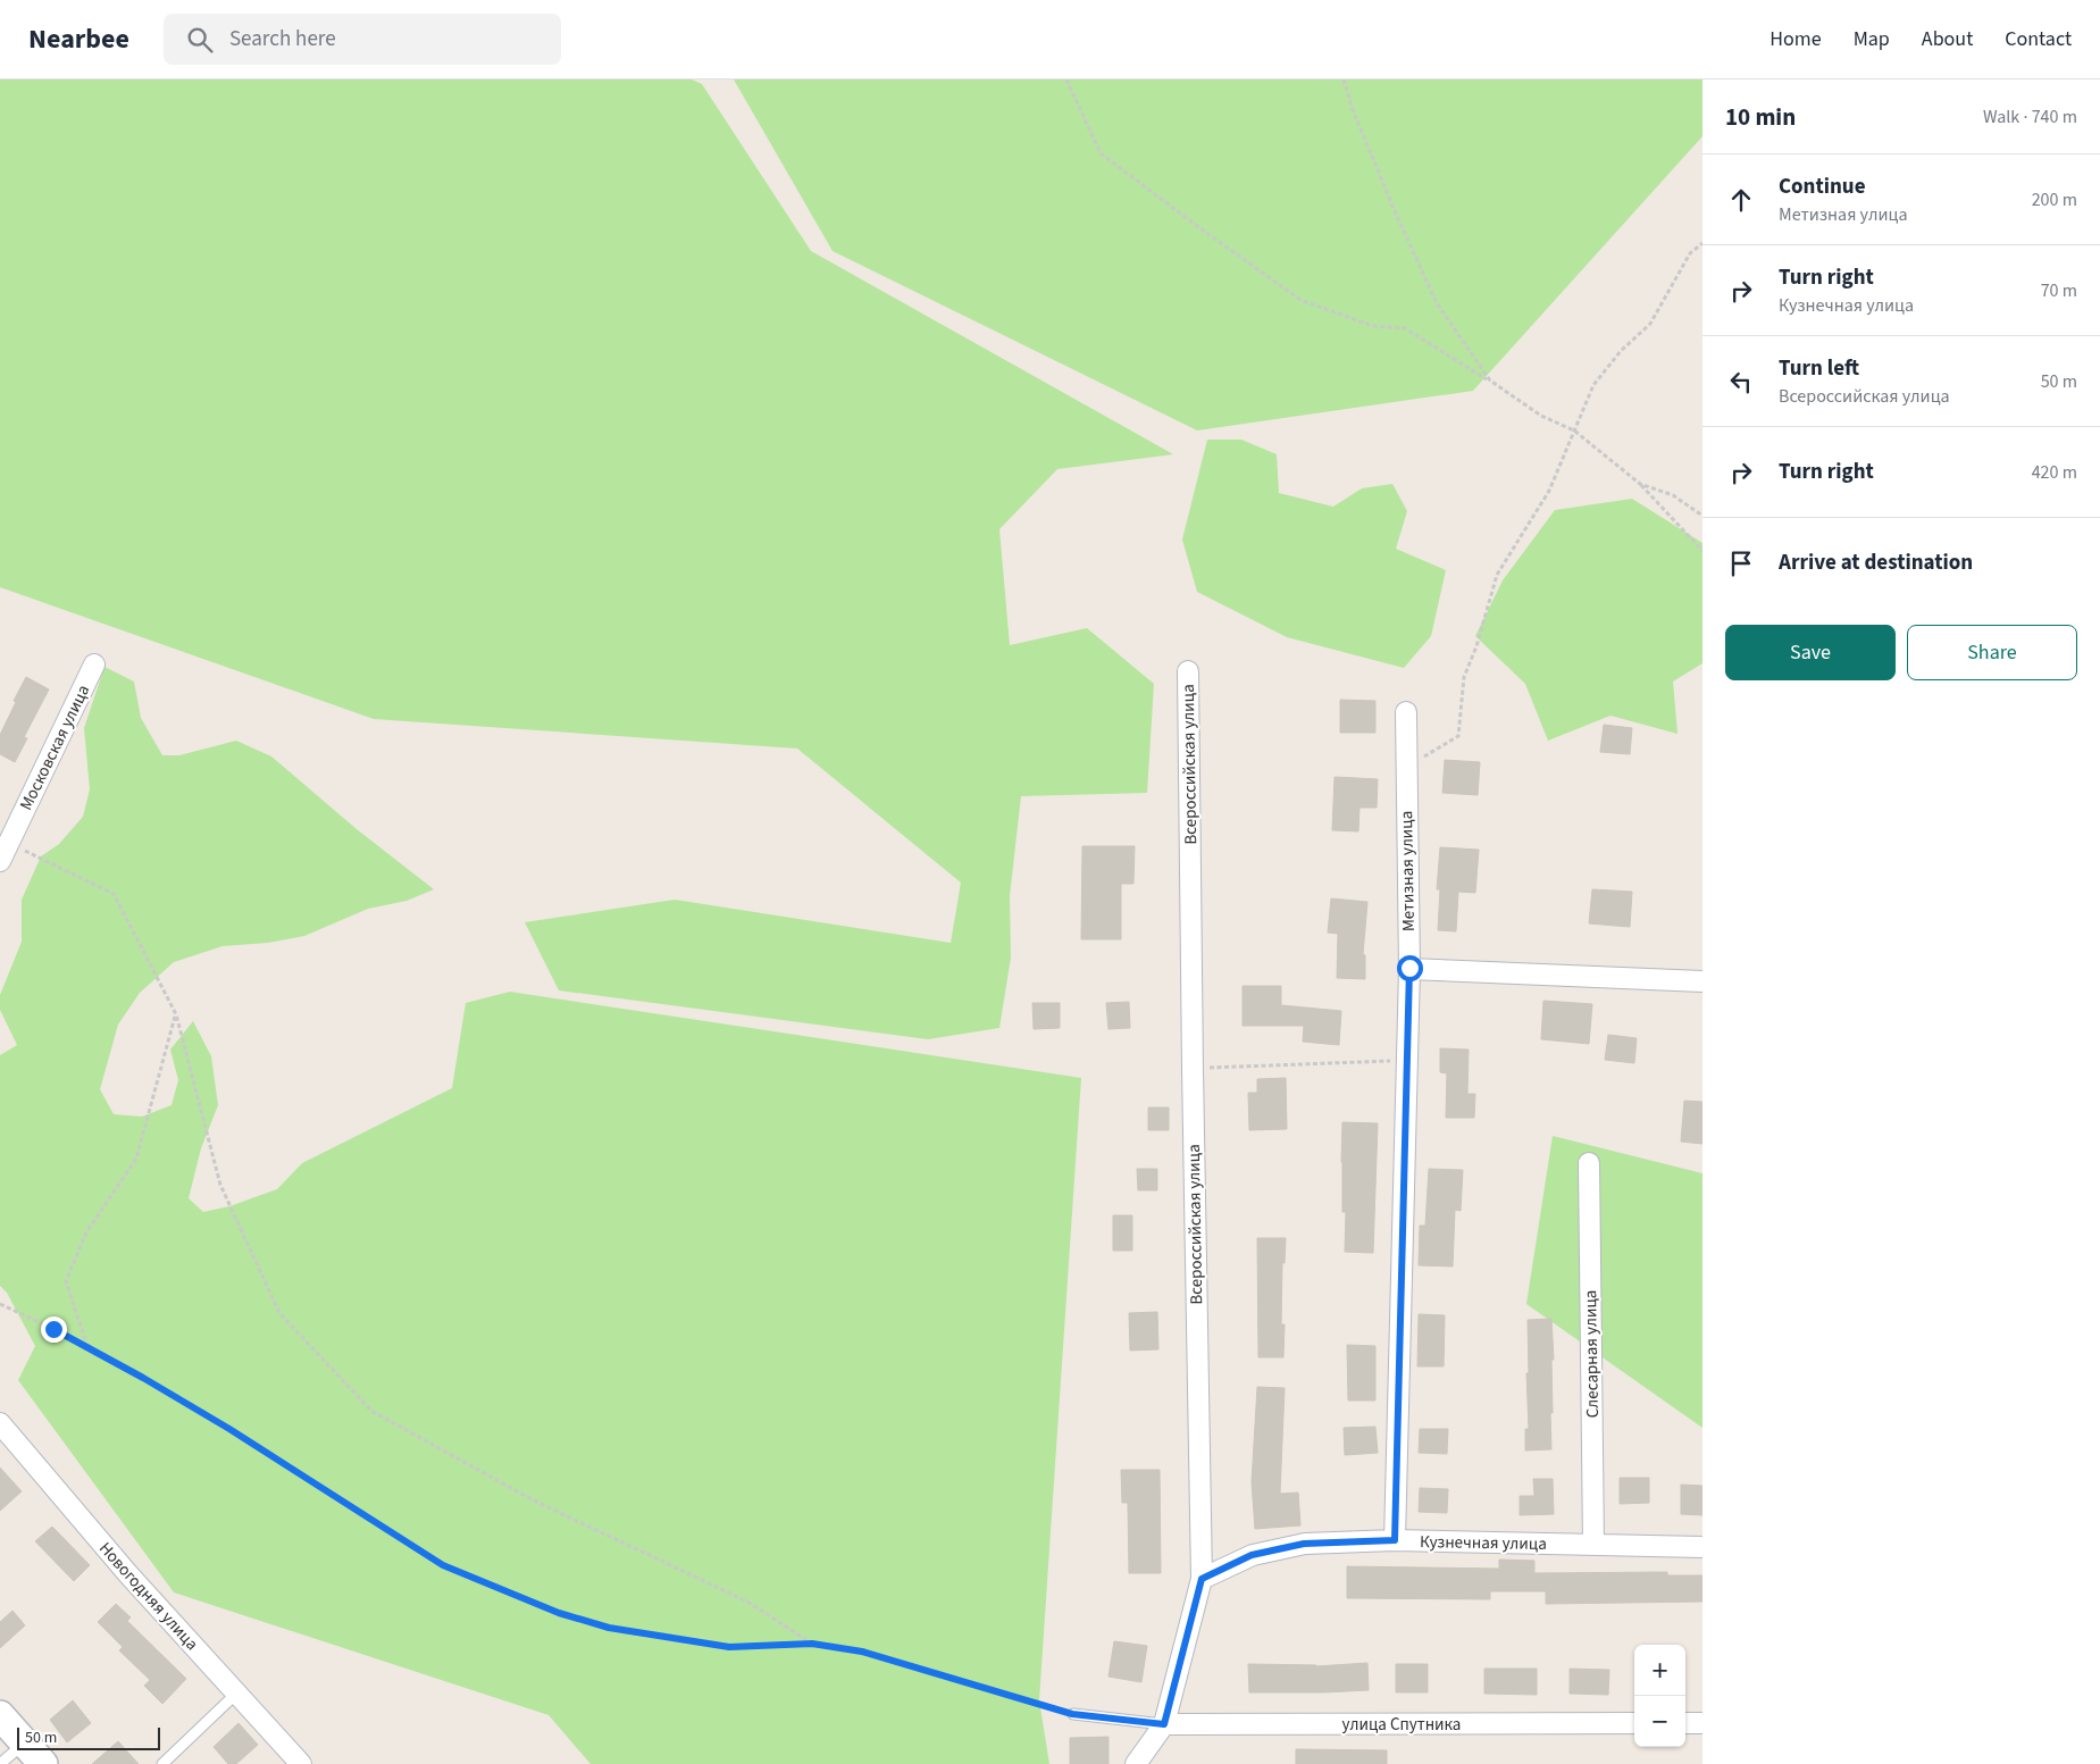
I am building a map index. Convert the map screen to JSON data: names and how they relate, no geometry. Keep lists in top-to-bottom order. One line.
{"streets":{"street":["Московская улица","Всероссийская улица","Метизная улица","Слесарная улица","Кузнечная улица","Новогодняя улица","улица Спутника"]},"crossings":[["Всероссийская улица","Кузнечная улица"],["Всероссийская улица","улица Спутника"],["Метизная улица","Кузнечная улица"],["Слесарная улица","Кузнечная улица"]],"scale_bar":"50 m","page":{"header":"Nearbee","search":"Search here","nav":["Home","Map","About","Contact"],"heading":["10 min","Walk · 740 m"],"list":[["Continue","Метизная улица","200 m"],["Turn right","Кузнечная улица","70 m"],["Turn left","Всероссийская улица","50 m"],["Turn right","420 m"],"Arrive at destination"],"buttons":["Save","Share"],"map_buttons":["+","−"],"scale":"50 m"}}
